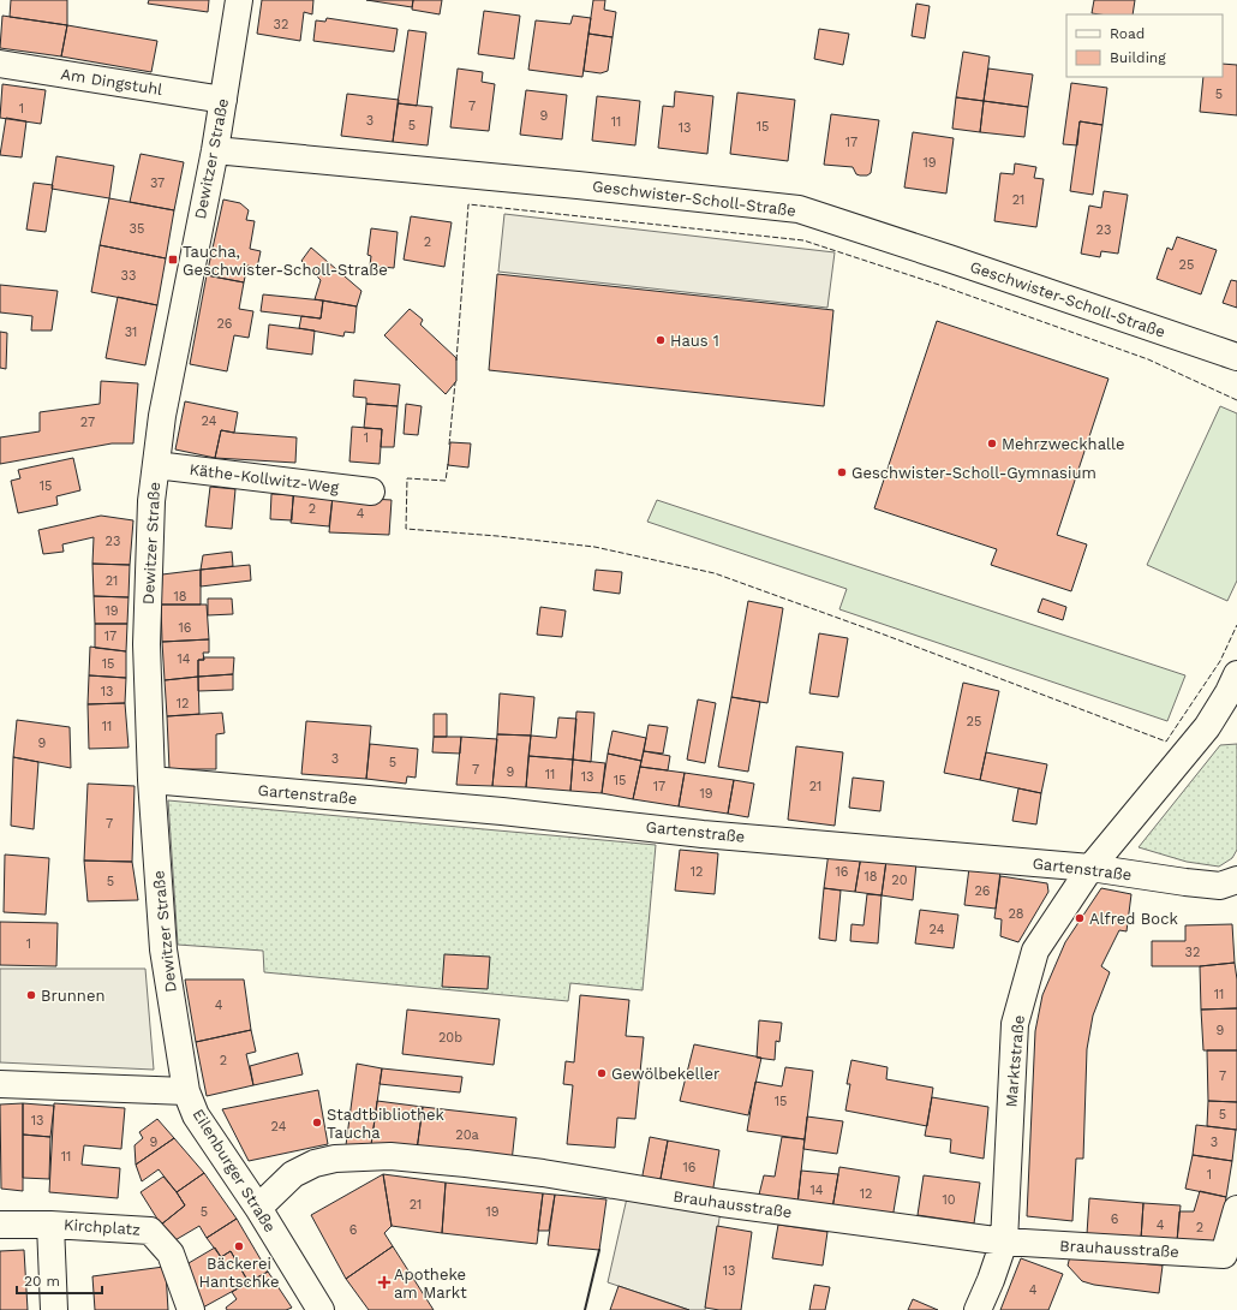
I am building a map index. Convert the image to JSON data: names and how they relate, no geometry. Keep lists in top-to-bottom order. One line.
{"streets":{"street":["Am Dingstuhl","Dewitzer Straße","Geschwister-Scholl-Straße","Käthe-Kollwitz-Weg","Gartenstraße","Marktstraße","Eilenburger Straße","Brauhausstraße","Kirchplatz"]},"crossings":[["Am Dingstuhl","Dewitzer Straße"],["Dewitzer Straße","Geschwister-Scholl-Straße"],["Dewitzer Straße","Käthe-Kollwitz-Weg"],["Dewitzer Straße","Gartenstraße"],["Dewitzer Straße","Eilenburger Straße"],["Gartenstraße","Marktstraße"],["Marktstraße","Brauhausstraße"],["Eilenburger Straße","Brauhausstraße"]],"places":{"transit":["Taucha, Geschwister-Scholl-Straße"],"other":["Haus 1","Mehrzweckhalle","Geschwister-Scholl-Gymnasium","Alfred Bock","Brunnen","Gewölbekeller","Stadtbibliothek Taucha","Bäckerei Hantschke"],"health":["Apotheke am Markt"]},"house_numbers":["32","5","7","1","9","3","11","5","15","13","17","19","37","21","35","23","2","25","33","26","31","24","27","1","15","2","4","23","21","18","19","16","17","14","15","13","12","25","11","9","3","5","7","9","11","13","15","17","21","19","7","12","16","18","20","5","26","28","24","1","32","11","4","9","20b","2","7","15","5","13","24","20a","9","3","11","16","1","14","12","10","21","5","19","6","4","2","6","13","4"],"legend":["Road","Building"],"scale_bar":"20 m"}
